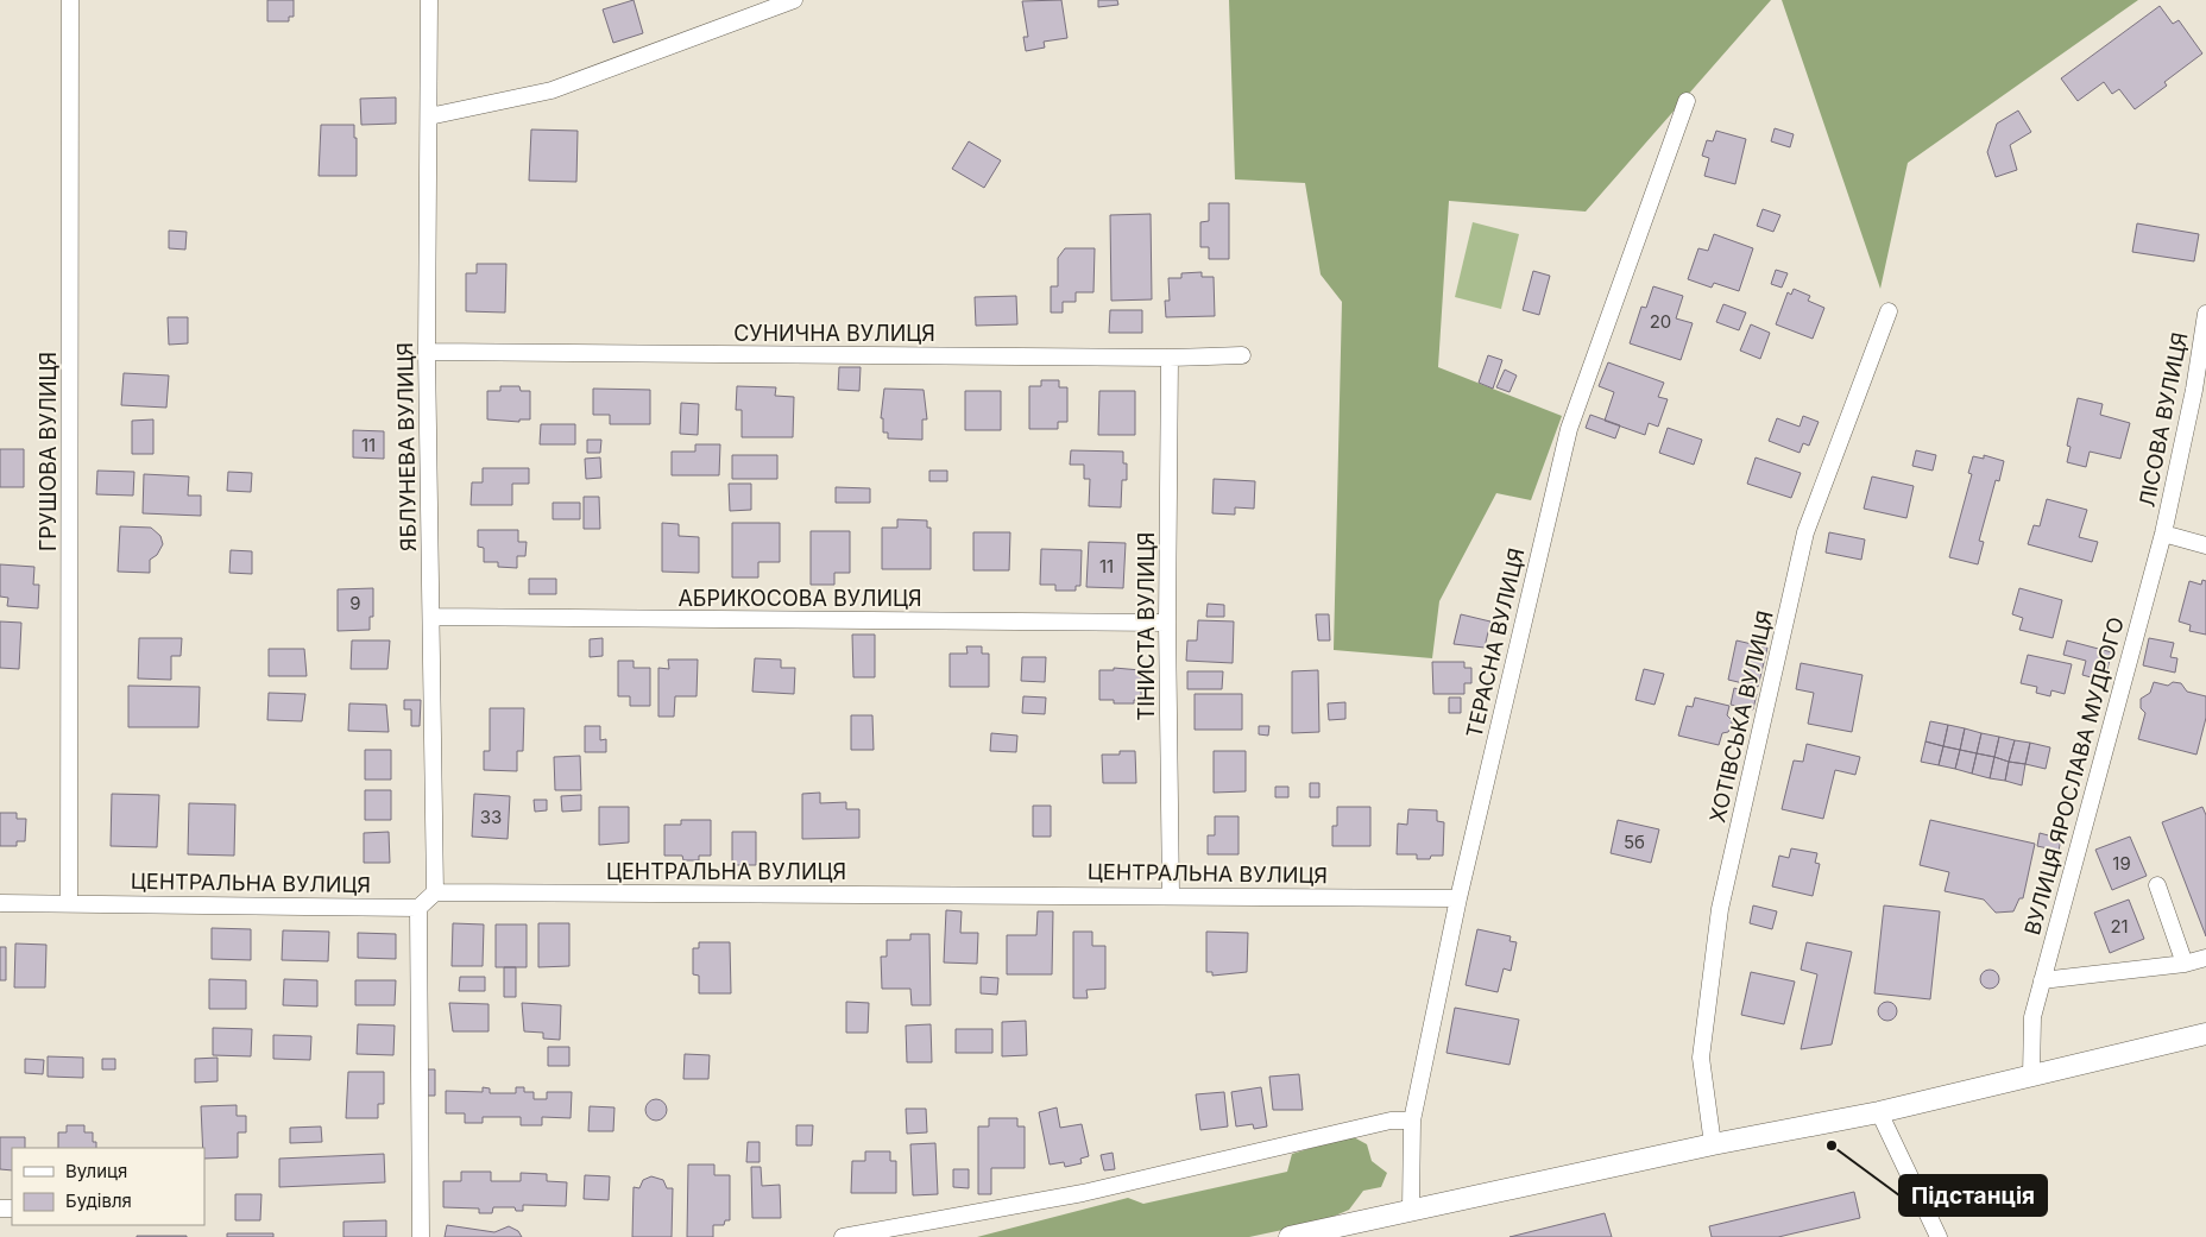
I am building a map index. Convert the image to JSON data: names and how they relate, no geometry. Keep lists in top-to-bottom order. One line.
{"streets":{"street":["СУНИЧНА ВУЛИЦЯ","ЛІСОВА ВУЛИЦЯ","ЯБЛУНЕВА ВУЛИЦЯ","ГРУШОВА ВУЛИЦЯ","АБРИКОСОВА ВУЛИЦЯ","ТІНИСТА ВУЛИЦЯ","ТЕРАСНА ВУЛИЦЯ","ХОТІВСЬКА ВУЛИЦЯ","ВУЛИЦЯ ЯРОСЛАВА МУДРОГО","ЦЕНТРАЛЬНА ВУЛИЦЯ"]},"crossings":[["СУНИЧНА ВУЛИЦЯ","ЯБЛУНЕВА ВУЛИЦЯ"],["СУНИЧНА ВУЛИЦЯ","ТІНИСТА ВУЛИЦЯ"],["ЛІСОВА ВУЛИЦЯ","ВУЛИЦЯ ЯРОСЛАВА МУДРОГО"],["ЯБЛУНЕВА ВУЛИЦЯ","АБРИКОСОВА ВУЛИЦЯ"],["ЯБЛУНЕВА ВУЛИЦЯ","ЦЕНТРАЛЬНА ВУЛИЦЯ"],["ГРУШОВА ВУЛИЦЯ","ЦЕНТРАЛЬНА ВУЛИЦЯ"],["АБРИКОСОВА ВУЛИЦЯ","ТІНИСТА ВУЛИЦЯ"],["ТІНИСТА ВУЛИЦЯ","ЦЕНТРАЛЬНА ВУЛИЦЯ"],["ТЕРАСНА ВУЛИЦЯ","ЦЕНТРАЛЬНА ВУЛИЦЯ"]],"places":["Підстанція"],"house_numbers":["20","11","11","9","33","5б","19","21"],"legend":["Вулиця","Будівля"]}
